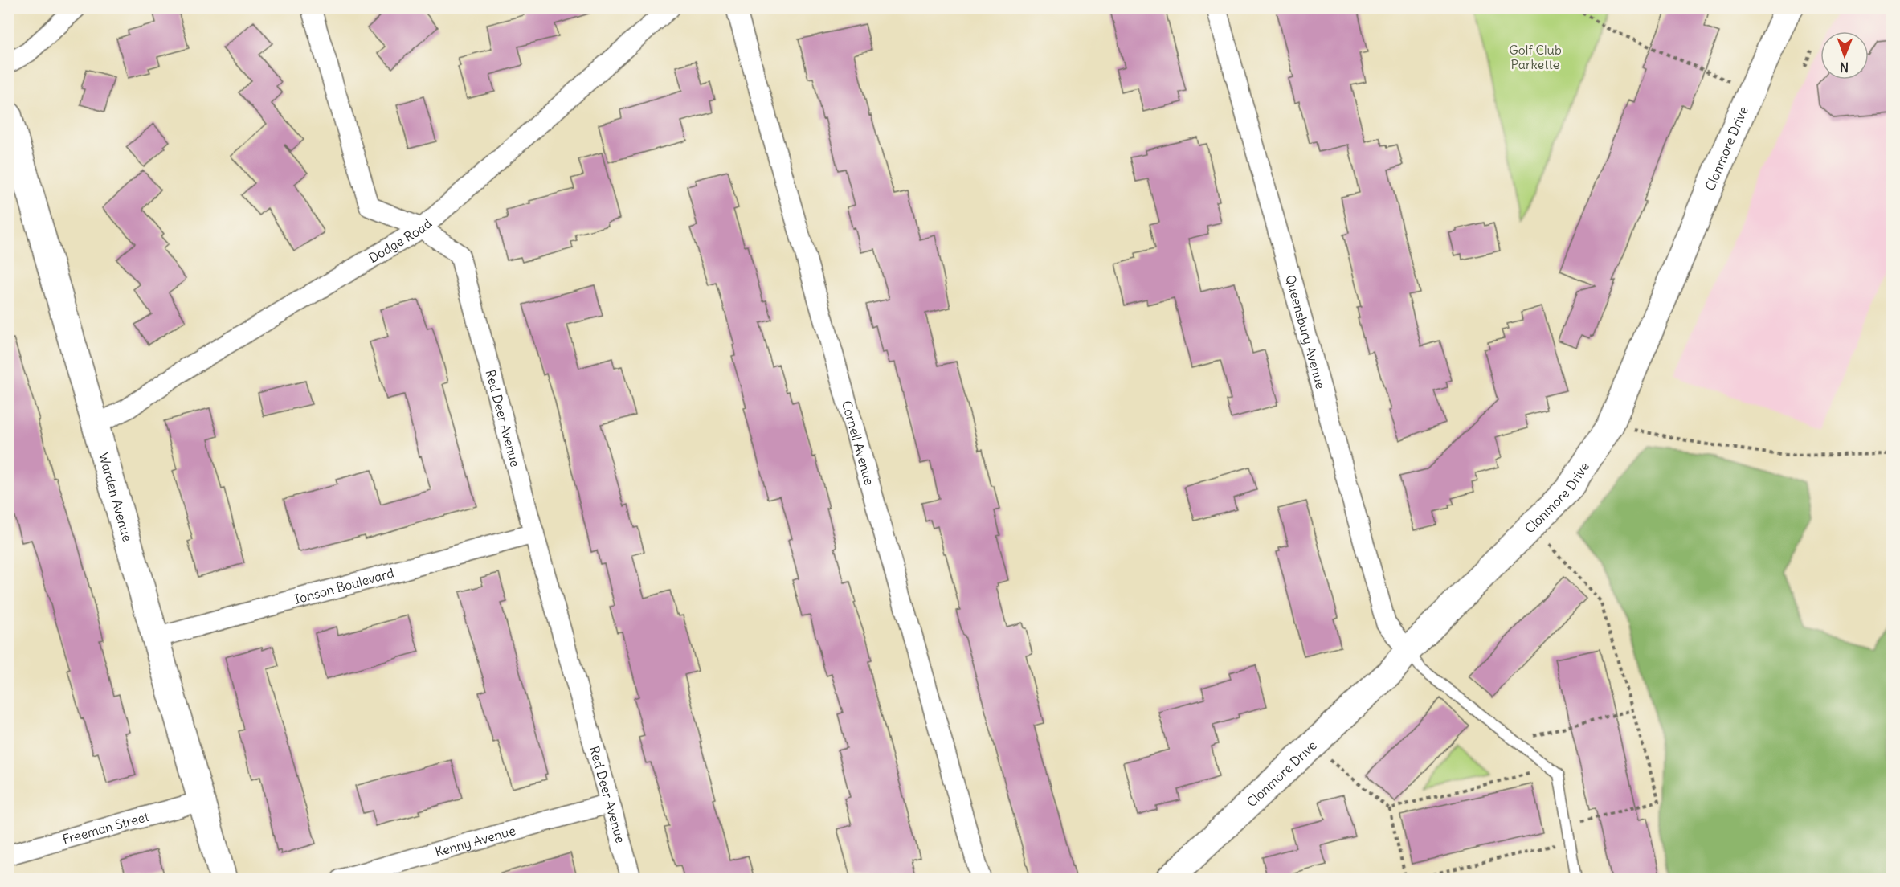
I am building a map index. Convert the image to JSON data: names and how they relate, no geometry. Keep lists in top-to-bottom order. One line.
{"streets":{"street":["Clonmore Drive","Dodge Road","Queensbury Avenue","Red Deer Avenue","Cornell Avenue","Warden Avenue","Ionson Boulevard","Freeman Street","Kenny Avenue"]},"crossings":[["Clonmore Drive","Queensbury Avenue"],["Dodge Road","Red Deer Avenue"],["Dodge Road","Warden Avenue"],["Red Deer Avenue","Ionson Boulevard"],["Red Deer Avenue","Kenny Avenue"],["Warden Avenue","Ionson Boulevard"],["Warden Avenue","Freeman Street"]],"parks":["Golf Club Parkette"],"north":"bottom"}
